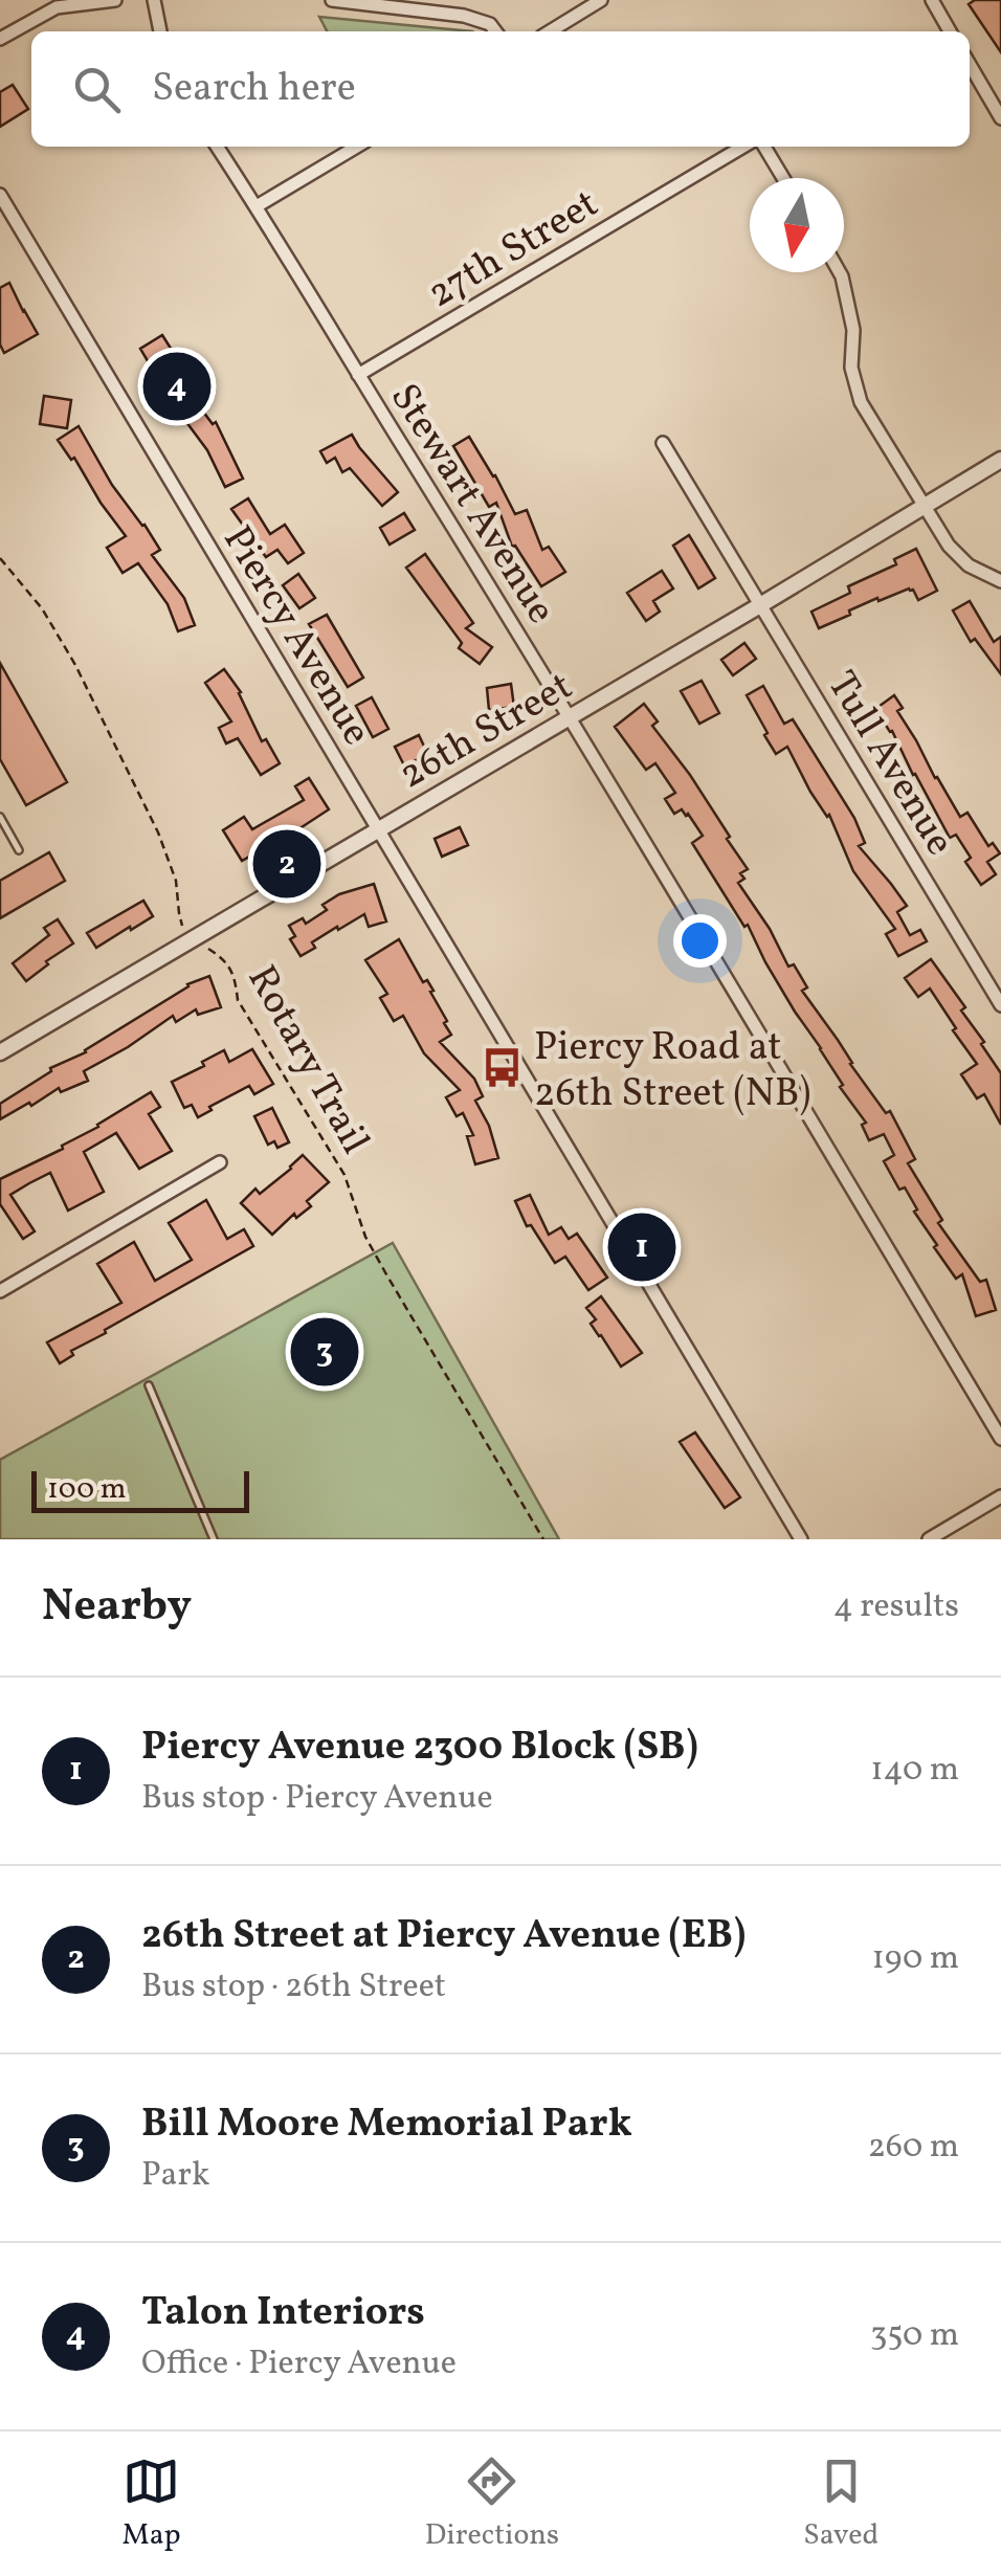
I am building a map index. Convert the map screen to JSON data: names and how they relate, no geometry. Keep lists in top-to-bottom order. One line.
{"streets":{"street":["27th Street","Stewart Avenue","Piercy Avenue","26th Street","Tull Avenue"],"path":["Rotary Trail"]},"crossings":[["27th Street","Stewart Avenue"],["Stewart Avenue","26th Street"],["Piercy Avenue","26th Street"],["26th Street","Tull Avenue"],["26th Street","Rotary Trail"]],"places":{"bus stop":["Piercy Road at 26th Street (NB)"]},"scale_bar":"100 m","north":"bottom","page":{"search":"Search here","pins":["4","2","1","3"],"scale":"100 m","heading":["Nearby","4 results"],"list":[{"mark":"1","name":"Piercy Avenue 2300 Block (SB)","note":"Bus stop · Piercy Avenue","value":"140 m"},{"mark":"2","name":"26th Street at Piercy Avenue (EB)","note":"Bus stop · 26th Street","value":"190 m"},{"mark":"3","name":"Bill Moore Memorial Park","note":"Park","value":"260 m"},{"mark":"4","name":"Talon Interiors","note":"Office · Piercy Avenue","value":"350 m"}],"nav":["Map","Directions","Saved"]}}
